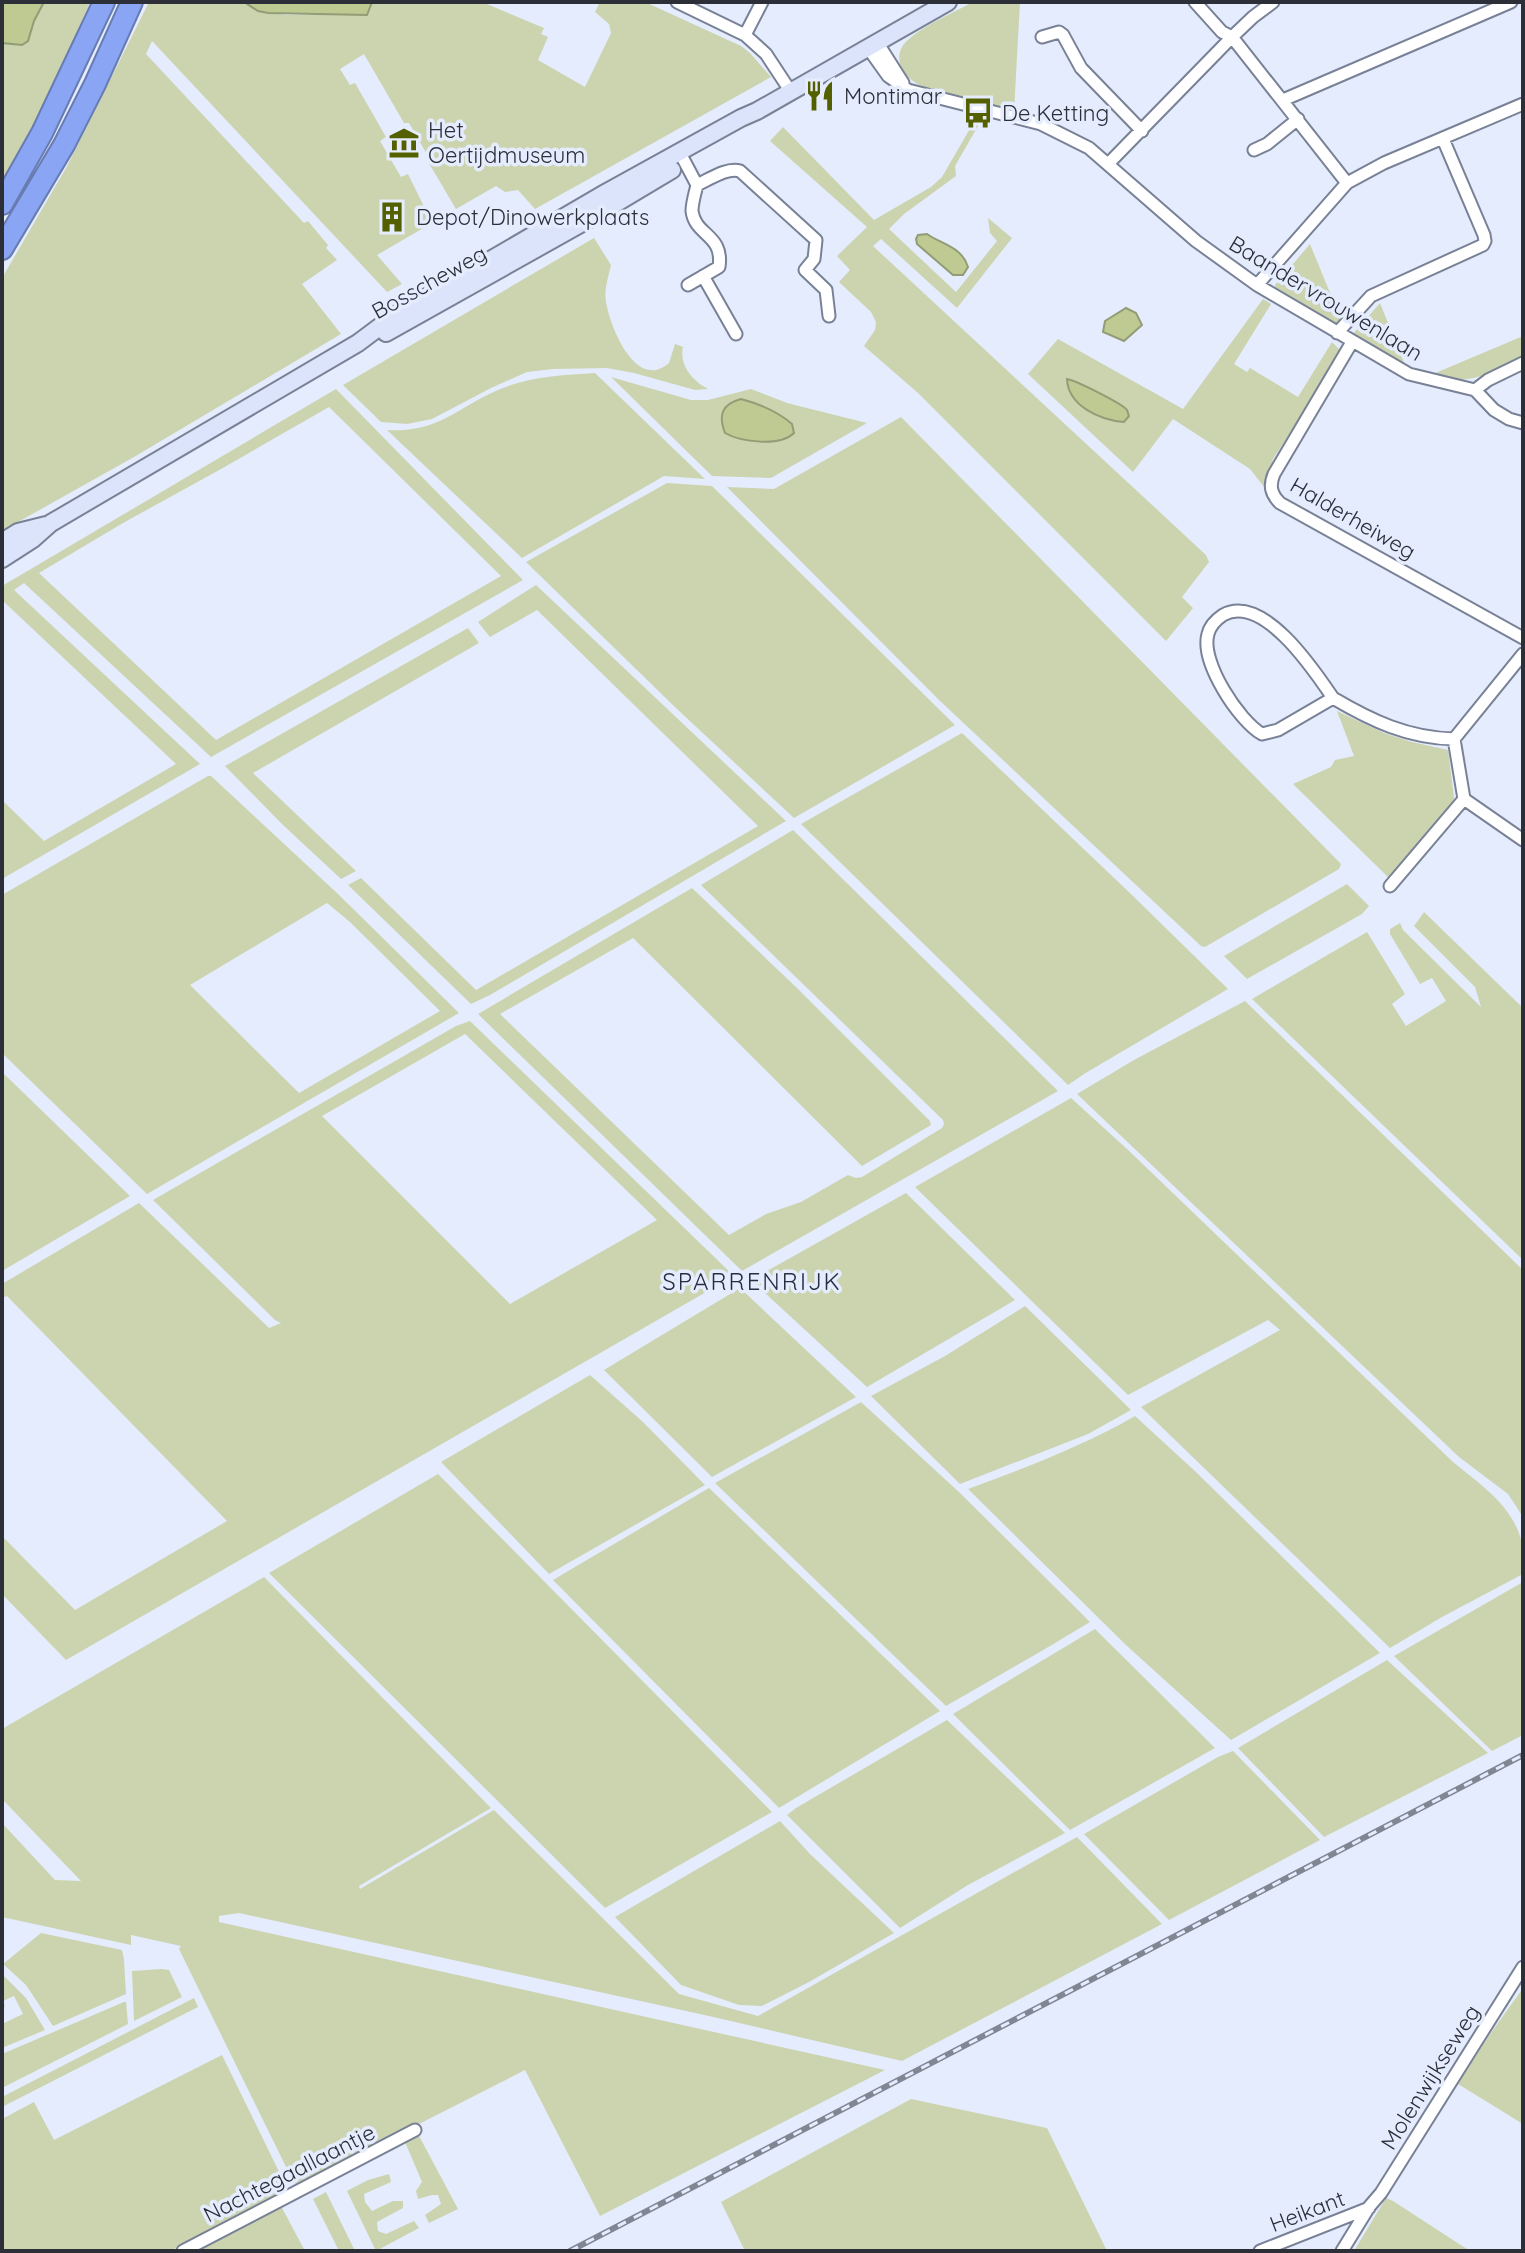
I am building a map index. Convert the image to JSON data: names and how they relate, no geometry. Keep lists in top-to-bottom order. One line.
{"streets":{"main road":["Bosscheweg"],"street":["Baandervrouwenlaan","Halderheiweg","Molenwijkseweg","Nachtegaallaantje","Heikant"]},"crossings":[["Bosscheweg","Baandervrouwenlaan"],["Baandervrouwenlaan","Halderheiweg"],["Molenwijkseweg","Heikant"]],"districts":["SPARRENRIJK"],"places":{"restaurant":["Montimar"],"bus stop":["De Ketting"],"museum":["Het Oertijdmuseum"],"building":["Depot/Dinowerkplaats"]}}
